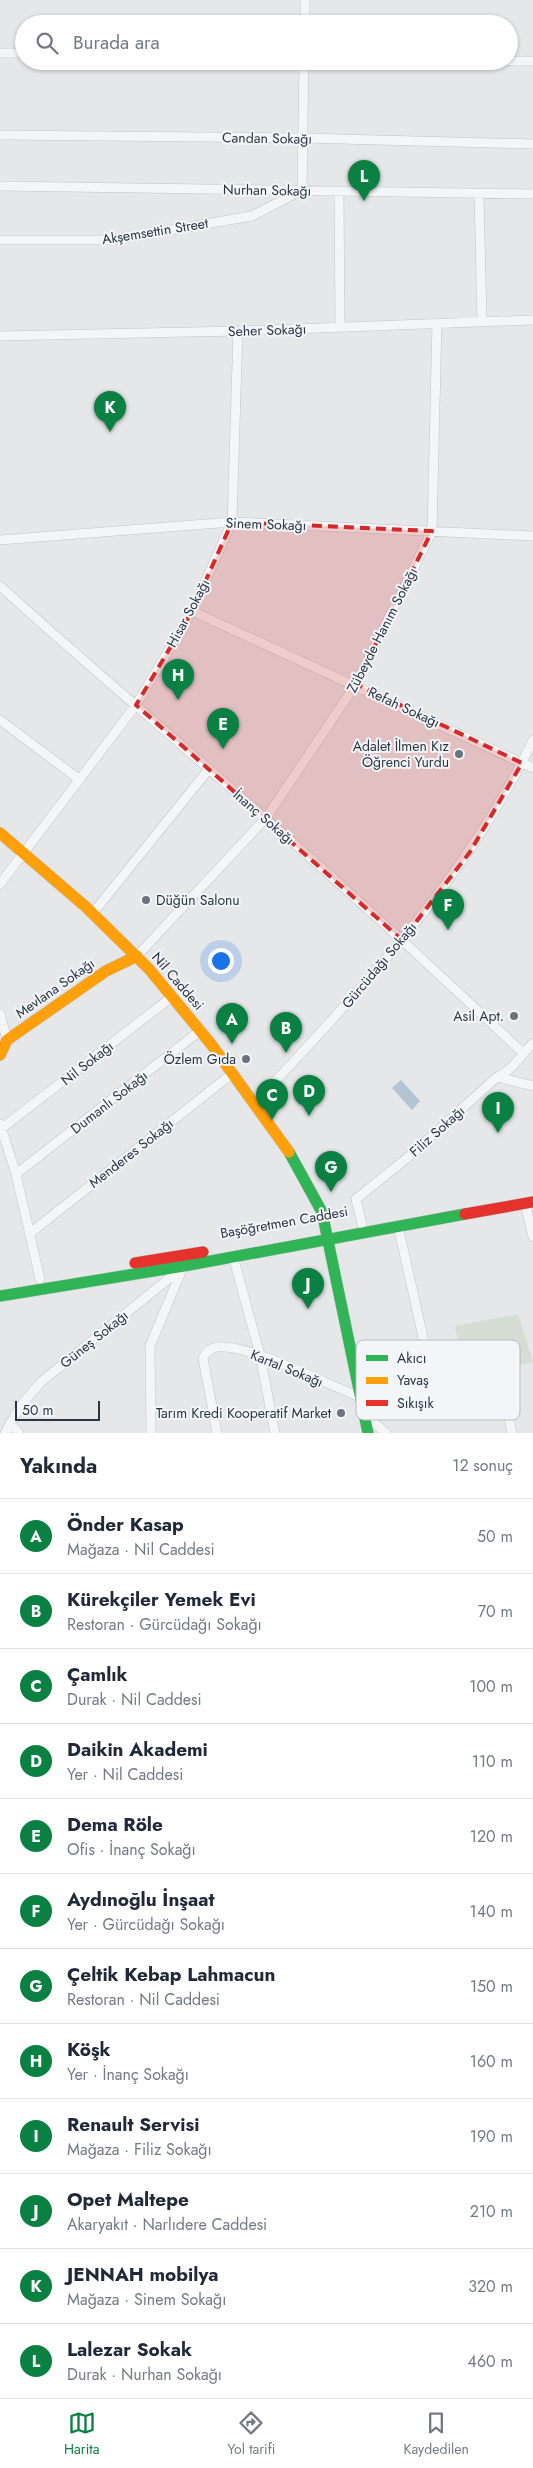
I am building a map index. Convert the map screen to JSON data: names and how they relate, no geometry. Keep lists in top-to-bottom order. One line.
{"streets":{"main road":["Nil Caddesi","Mevlana Sokağı","Başöğretmen Caddesi"],"street":["Candan Sokağı","Nurhan Sokağı","Akşemsettin Street","Seher Sokağı","Sinem Sokağı","Hisar Sokağı","Zübeyde Hanım Sokağı","Refah Sokağı","İnanç Sokağı","Gürcüdağı Sokağı","Nil Sokağı","Dumanlı Sokağı","Filiz Sokağı","Menderes Sokağı","Güneş Sokağı","Kartal Sokağı"]},"crossings":[["Nurhan Sokağı","Akşemsettin Street"],["Seher Sokağı","Hisar Sokağı"],["Seher Sokağı","Zübeyde Hanım Sokağı"],["Sinem Sokağı","Hisar Sokağı"],["Sinem Sokağı","Zübeyde Hanım Sokağı"],["Hisar Sokağı","Refah Sokağı"],["Hisar Sokağı","İnanç Sokağı"],["Hisar Sokağı","Nil Caddesi"],["Zübeyde Hanım Sokağı","Refah Sokağı"],["Zübeyde Hanım Sokağı","İnanç Sokağı"],["Zübeyde Hanım Sokağı","Nil Caddesi"],["Zübeyde Hanım Sokağı","Mevlana Sokağı"],["Refah Sokağı","Gürcüdağı Sokağı"],["İnanç Sokağı","Gürcüdağı Sokağı"],["İnanç Sokağı","Filiz Sokağı"],["Gürcüdağı Sokağı","Nil Caddesi"],["Nil Caddesi","Mevlana Sokağı"],["Nil Caddesi","Nil Sokağı"],["Nil Caddesi","Dumanlı Sokağı"],["Nil Caddesi","Menderes Sokağı"],["Nil Caddesi","Başöğretmen Caddesi"],["Filiz Sokağı","Başöğretmen Caddesi"],["Başöğretmen Caddesi","Güneş Sokağı"]],"places":["Adalet İlmen Kız Öğrenci Yurdu","Düğün Salonu","Asil Apt.","Özlem Gıda","Tarım Kredi Kooperatif Market"],"legend":["Akıcı","Yavaş","Sıkışık"],"scale_bar":"50 m","page":{"search":"Burada ara","pins":["L","K","H","E","F","A","B","D","C","I","G","J"],"scale":"50 m","heading":["Yakında","12 sonuç"],"list":[{"mark":"A","name":"Önder Kasap","note":"Mağaza · Nil Caddesi","value":"50 m"},{"mark":"B","name":"Kürekçiler Yemek Evi","note":"Restoran · Gürcüdağı Sokağı","value":"70 m"},{"mark":"C","name":"Çamlık","note":"Durak · Nil Caddesi","value":"100 m"},{"mark":"D","name":"Daikin Akademi","note":"Yer · Nil Caddesi","value":"110 m"},{"mark":"E","name":"Dema Röle","note":"Ofis · İnanç Sokağı","value":"120 m"},{"mark":"F","name":"Aydınoğlu İnşaat","note":"Yer · Gürcüdağı Sokağı","value":"140 m"},{"mark":"G","name":"Çeltik Kebap Lahmacun","note":"Restoran · Nil Caddesi","value":"150 m"},{"mark":"H","name":"Köşk","note":"Yer · İnanç Sokağı","value":"160 m"},{"mark":"I","name":"Renault Servisi","note":"Mağaza · Filiz Sokağı","value":"190 m"},{"mark":"J","name":"Opet Maltepe","note":"Akaryakıt · Narlıdere Caddesi","value":"210 m"},{"mark":"K","name":"JENNAH mobilya","note":"Mağaza · Sinem Sokağı","value":"320 m"},{"mark":"L","name":"Lalezar Sokak","note":"Durak · Nurhan Sokağı","value":"460 m"}],"nav":["Harita","Yol tarifi","Kaydedilen"]}}
